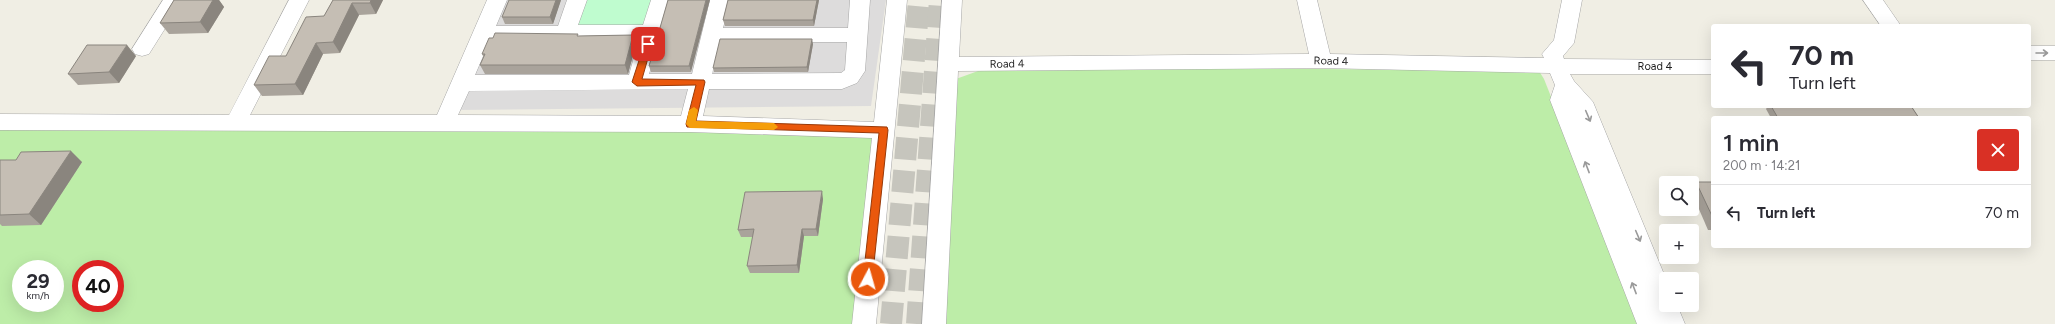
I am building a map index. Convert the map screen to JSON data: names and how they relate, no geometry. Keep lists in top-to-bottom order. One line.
{"streets":{"street":["Road 4"]},"page":{"turn":["70 m","Turn left"],"heading":["1 min","200 m · 14:21"],"map_buttons":["+","−"],"list":[{"name":"Turn left","value":"70 m"}],"speed":"29 km/h","limit":"40"}}
